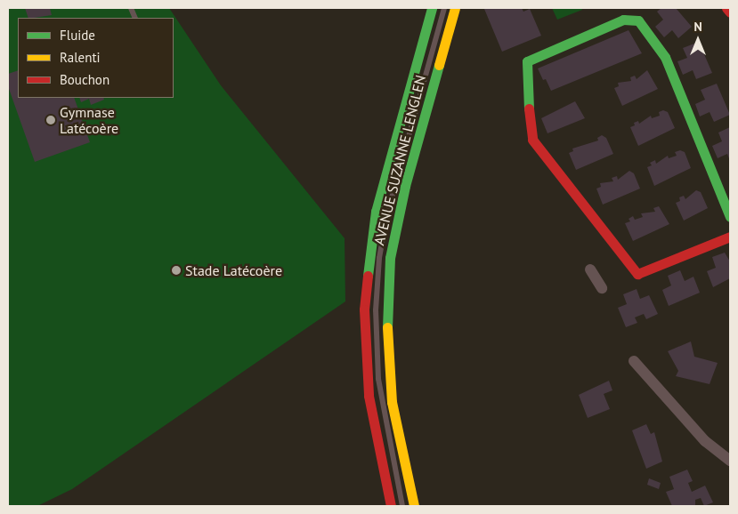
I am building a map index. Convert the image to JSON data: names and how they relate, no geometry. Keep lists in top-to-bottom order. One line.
{"streets":{"street":["AVENUE SUZANNE LENGLEN"]},"places":["Gymnase Latécoère","Stade Latécoère"],"legend":["Fluide","Ralenti","Bouchon"],"north":"top"}
